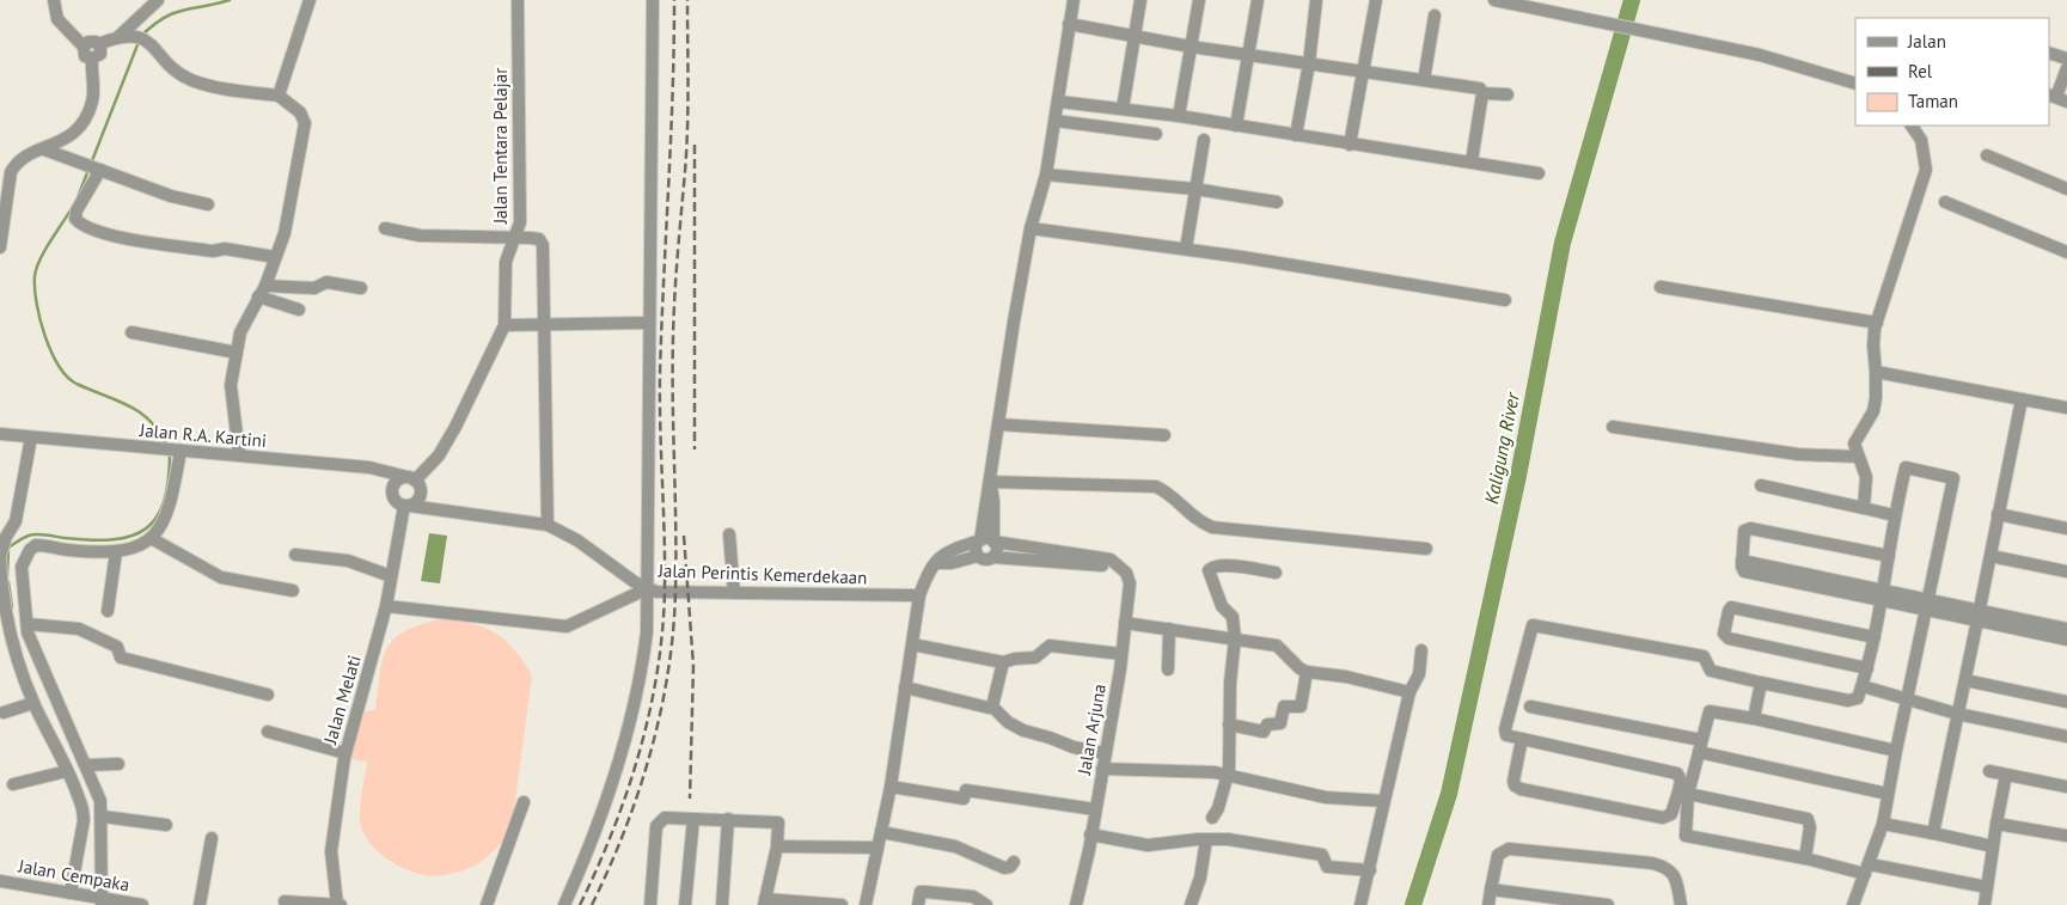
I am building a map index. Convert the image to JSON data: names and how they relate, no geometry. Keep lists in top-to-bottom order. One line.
{"streets":{"street":["Jalan Tentara Pelajar","Jalan R.A. Kartini","Jalan Perintis Kemerdekaan","Jalan Melati","Jalan Arjuna","Jalan Cempaka"]},"crossings":[["Jalan Tentara Pelajar","Jalan R.A. Kartini"],["Jalan Tentara Pelajar","Jalan Perintis Kemerdekaan"],["Jalan Tentara Pelajar","Jalan Melati"],["Jalan R.A. Kartini","Jalan Perintis Kemerdekaan"],["Jalan R.A. Kartini","Jalan Melati"],["Jalan Perintis Kemerdekaan","Jalan Melati"]],"water":["Kaligung River"],"legend":["Jalan","Rel","Taman"]}
